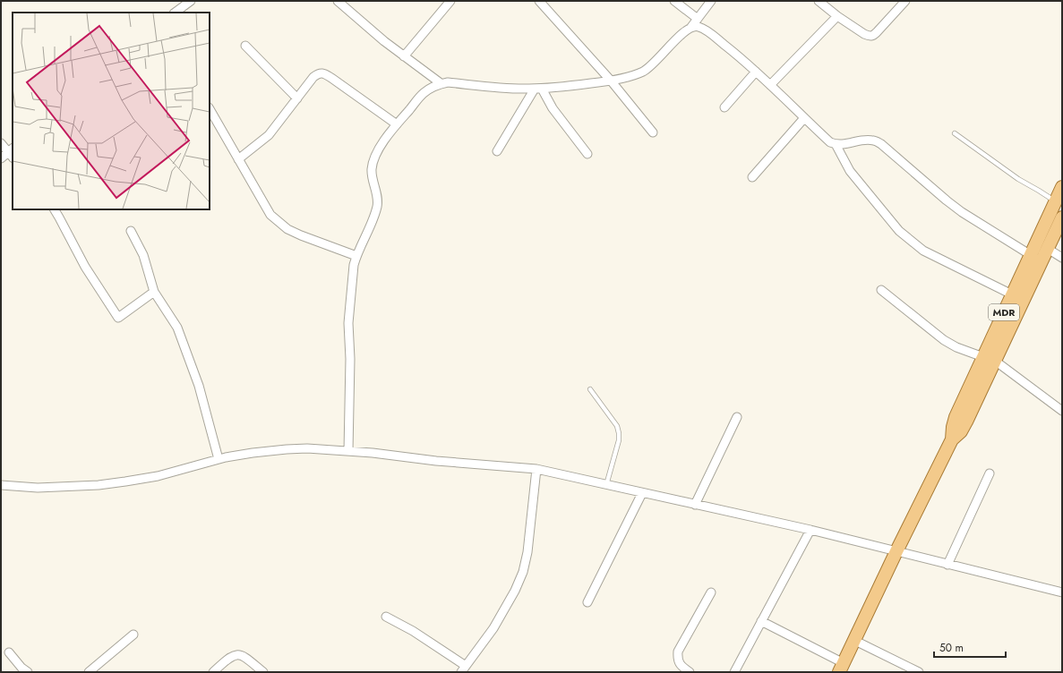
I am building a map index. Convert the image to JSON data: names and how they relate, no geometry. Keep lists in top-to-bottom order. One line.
{"streets":{"main road":["MDR"]},"scale_bar":"50 m"}
